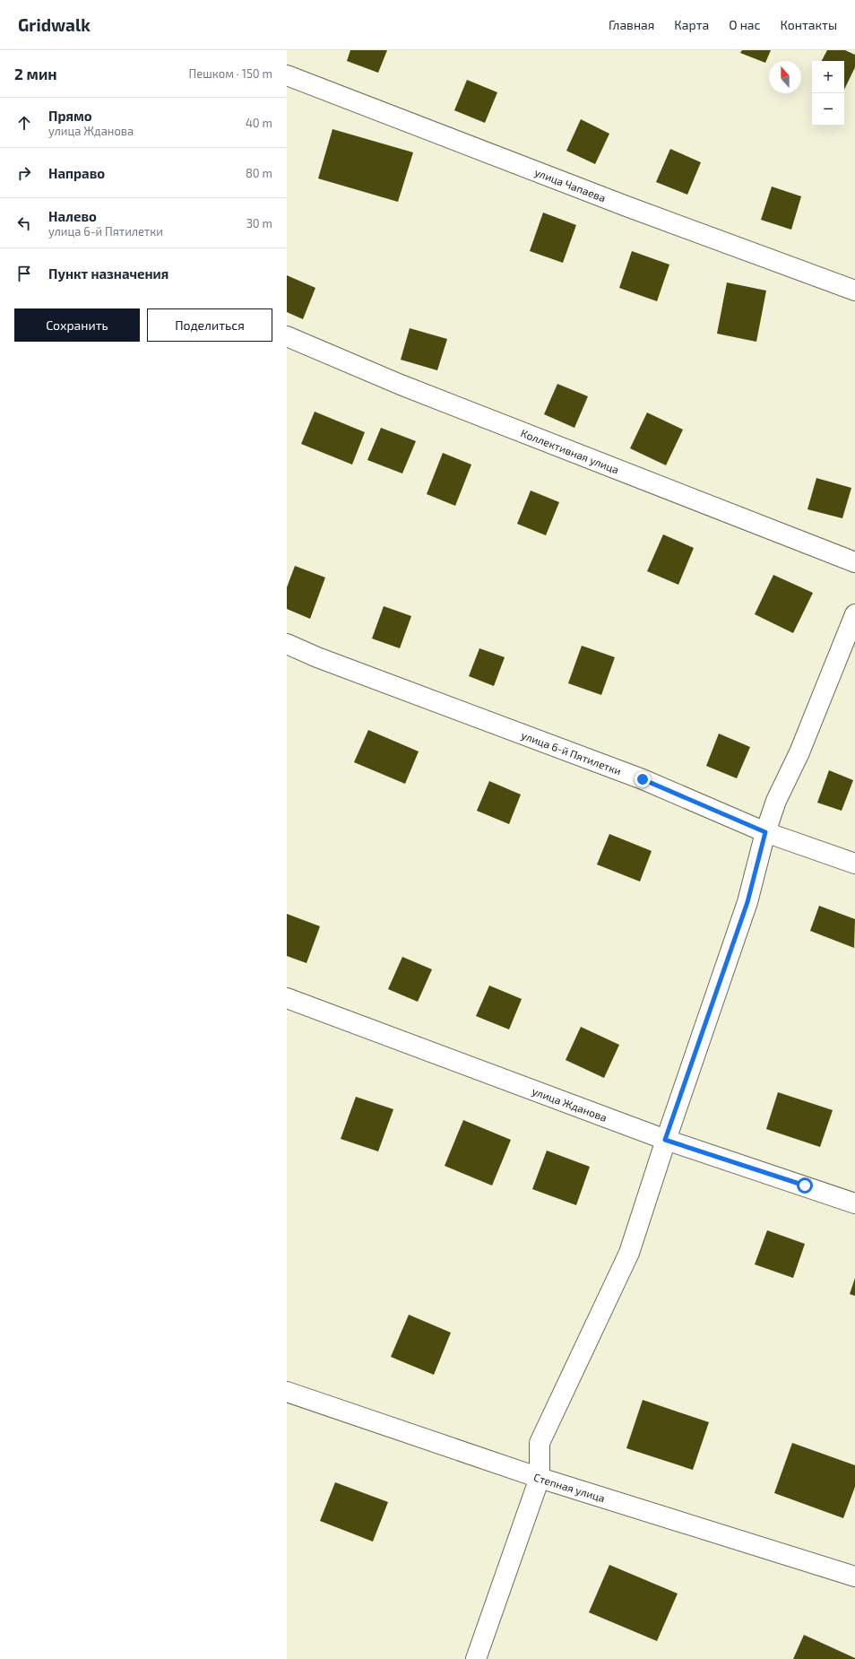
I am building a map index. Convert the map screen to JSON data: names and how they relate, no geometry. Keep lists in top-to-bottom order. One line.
{"streets":{"street":["улица Чапаева","Коллективная улица","улица 6-й Пятилетки","улица Жданова","Степная улица"]},"north":"top","page":{"header":"Gridwalk","nav":["Главная","Карта","О нас","Контакты"],"heading":["2 мин","Пешком · 150 m"],"map_buttons":["+","−"],"list":[["Прямо","улица Жданова","40 m"],["Направо","80 m"],["Налево","улица 6-й Пятилетки","30 m"],"Пункт назначения"],"buttons":["Сохранить","Поделиться"]}}
